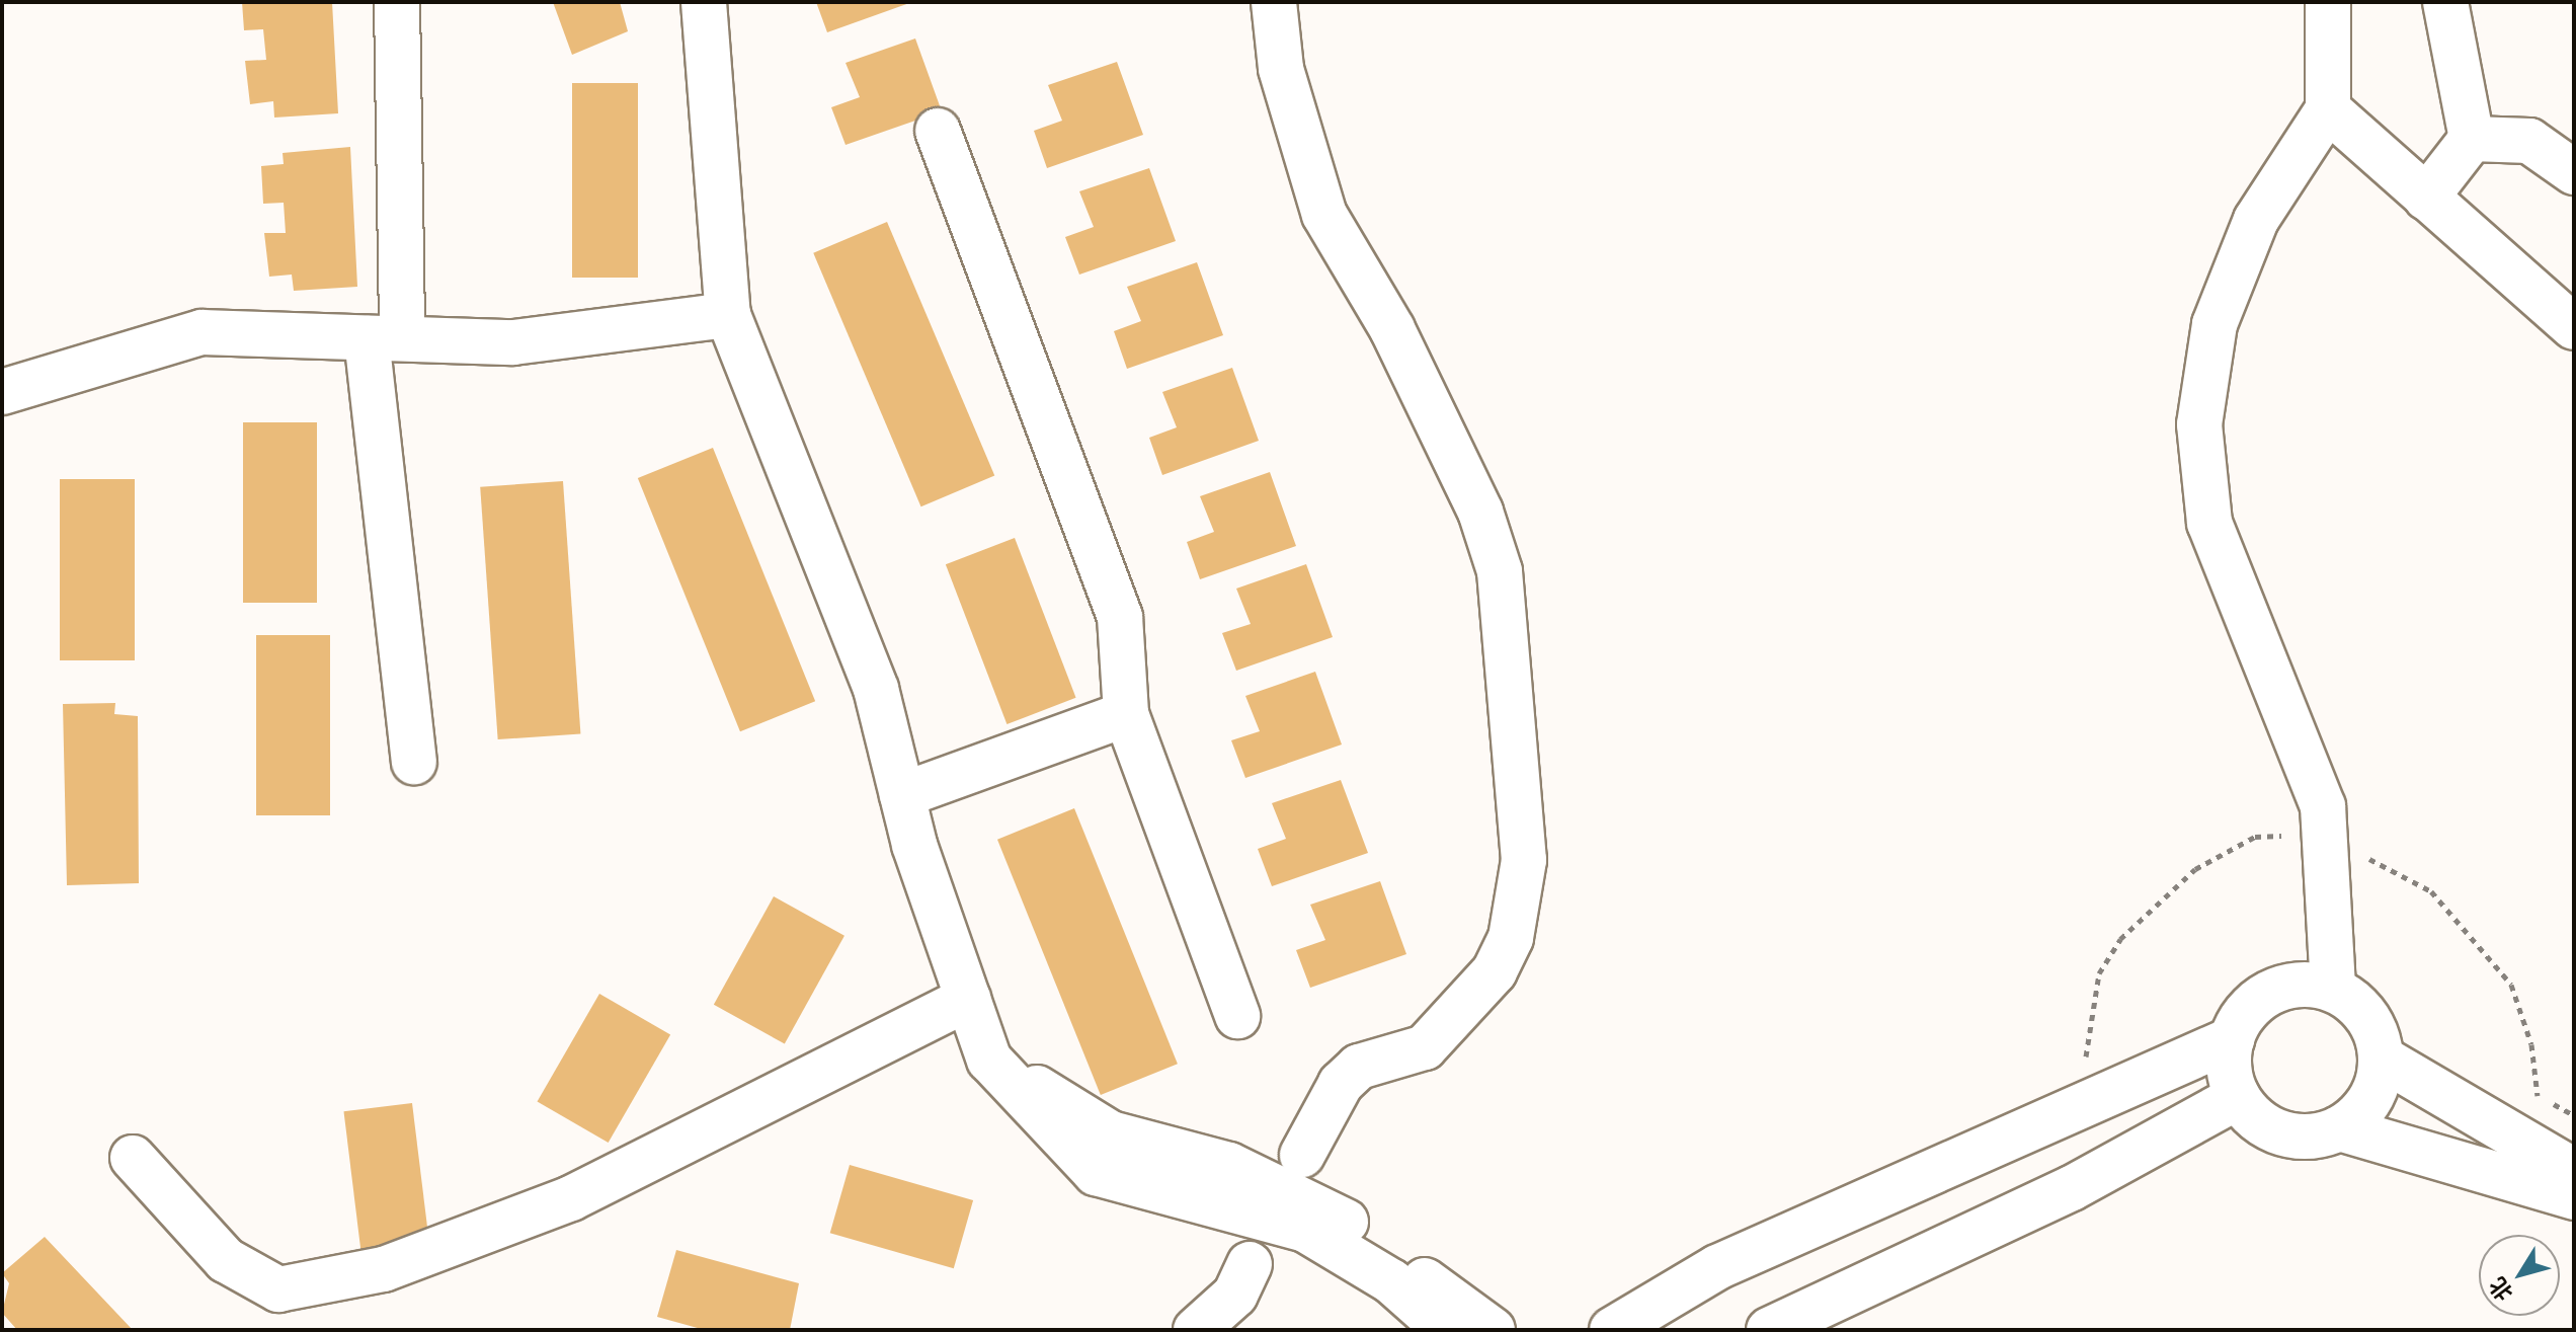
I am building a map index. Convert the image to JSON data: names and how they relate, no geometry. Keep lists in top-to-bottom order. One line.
{"north":"bottom left"}
